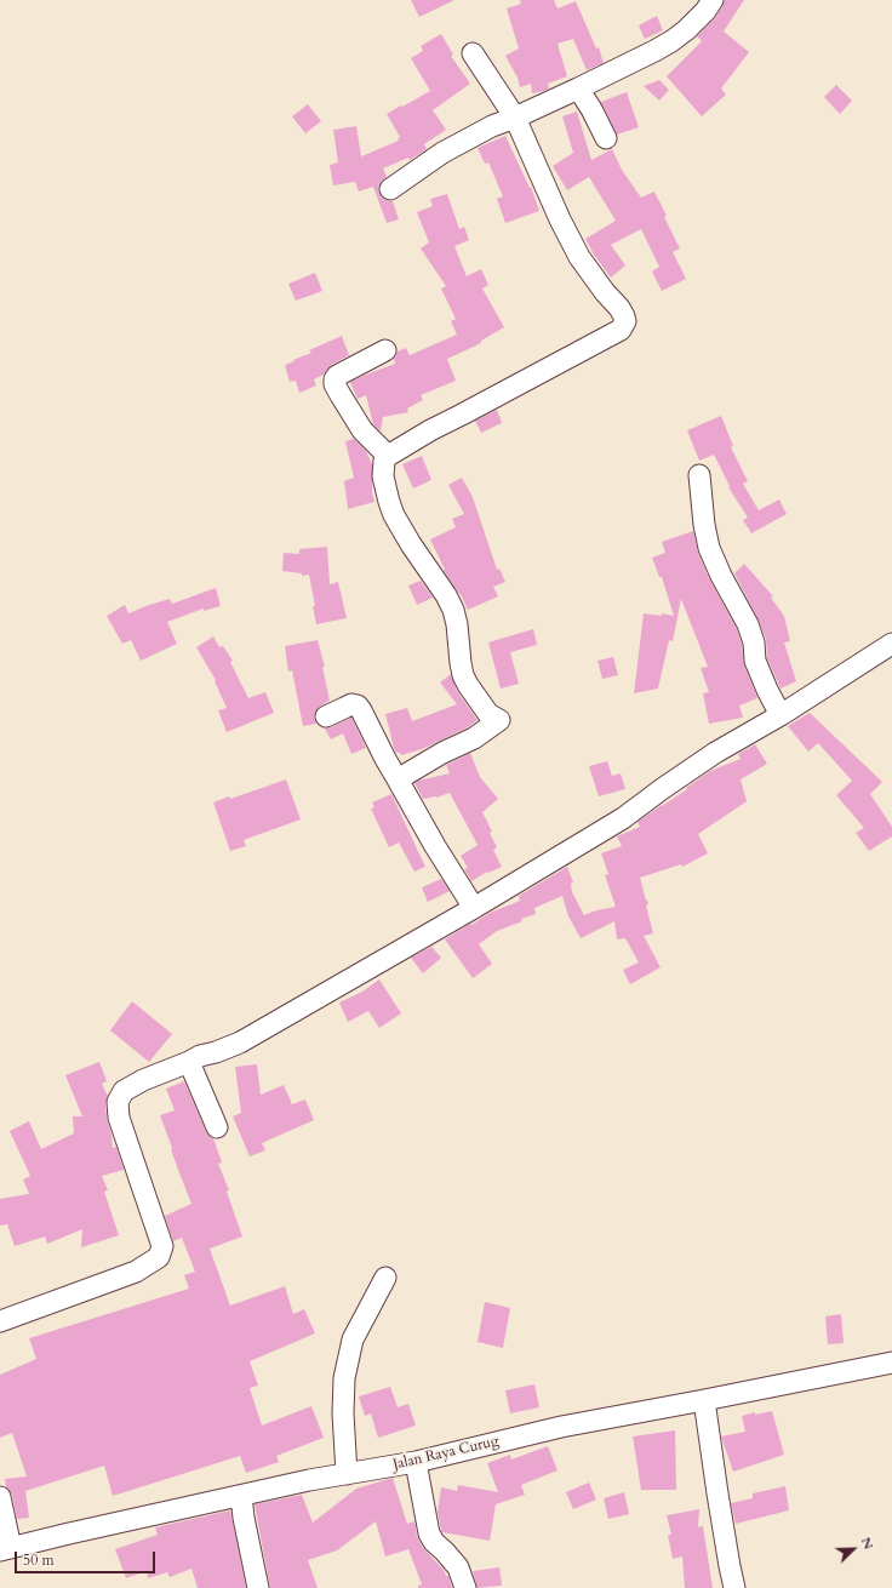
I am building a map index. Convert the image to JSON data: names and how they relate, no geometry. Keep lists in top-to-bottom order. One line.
{"streets":{"street":["Jalan Raya Curug"]},"scale_bar":"50 m","north":"top right"}
